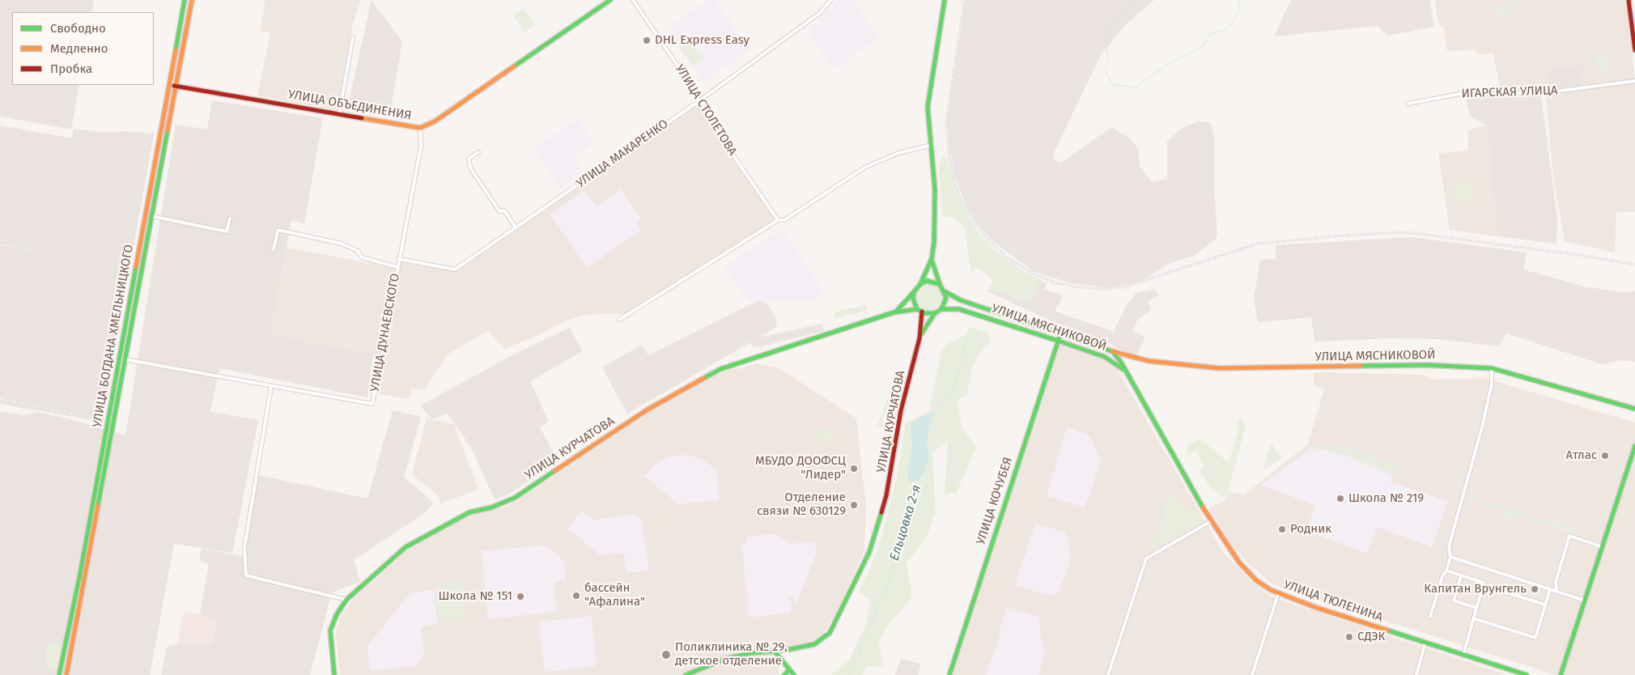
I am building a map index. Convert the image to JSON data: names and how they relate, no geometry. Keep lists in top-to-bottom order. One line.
{"streets":{"main road":["УЛИЦА ОБЪЕДИНЕНИЯ","УЛИЦА МЯСНИКОВОЙ","УЛИЦА БОГДАНА ХМЕЛЬНИЦКОГО","УЛИЦА КУРЧАТОВА","УЛИЦА КОЧУБЕЯ","УЛИЦА ТЮЛЕНИНА"],"street":["ИГАРСКАЯ УЛИЦА","УЛИЦА СТОЛЕТОВА","УЛИЦА МАКАРЕНКО","УЛИЦА ДУНАЕВСКОГО"]},"crossings":[["УЛИЦА ОБЪЕДИНЕНИЯ","УЛИЦА ДУНАЕВСКОГО"],["УЛИЦА ОБЪЕДИНЕНИЯ","УЛИЦА БОГДАНА ХМЕЛЬНИЦКОГО"],["УЛИЦА СТОЛЕТОВА","УЛИЦА МАКАРЕНКО"],["УЛИЦА МАКАРЕНКО","УЛИЦА ДУНАЕВСКОГО"],["УЛИЦА МЯСНИКОВОЙ","УЛИЦА КОЧУБЕЯ"],["УЛИЦА МЯСНИКОВОЙ","УЛИЦА ТЮЛЕНИНА"],["УЛИЦА ДУНАЕВСКОГО","УЛИЦА БОГДАНА ХМЕЛЬНИЦКОГО"]],"water":["Ельцовка 2-я"],"places":["DHL Express Easy","Атлас","МБУДО ДООФСЦ \"Лидер\"","Школа № 219","Отделение связи № 630129","Родник","Капитан Врунгель","бассейн \"Афалина\"","Школа № 151","СДЭК","Поликлиника № 29, детское отделение"],"legend":["Свободно","Медленно","Пробка"]}
